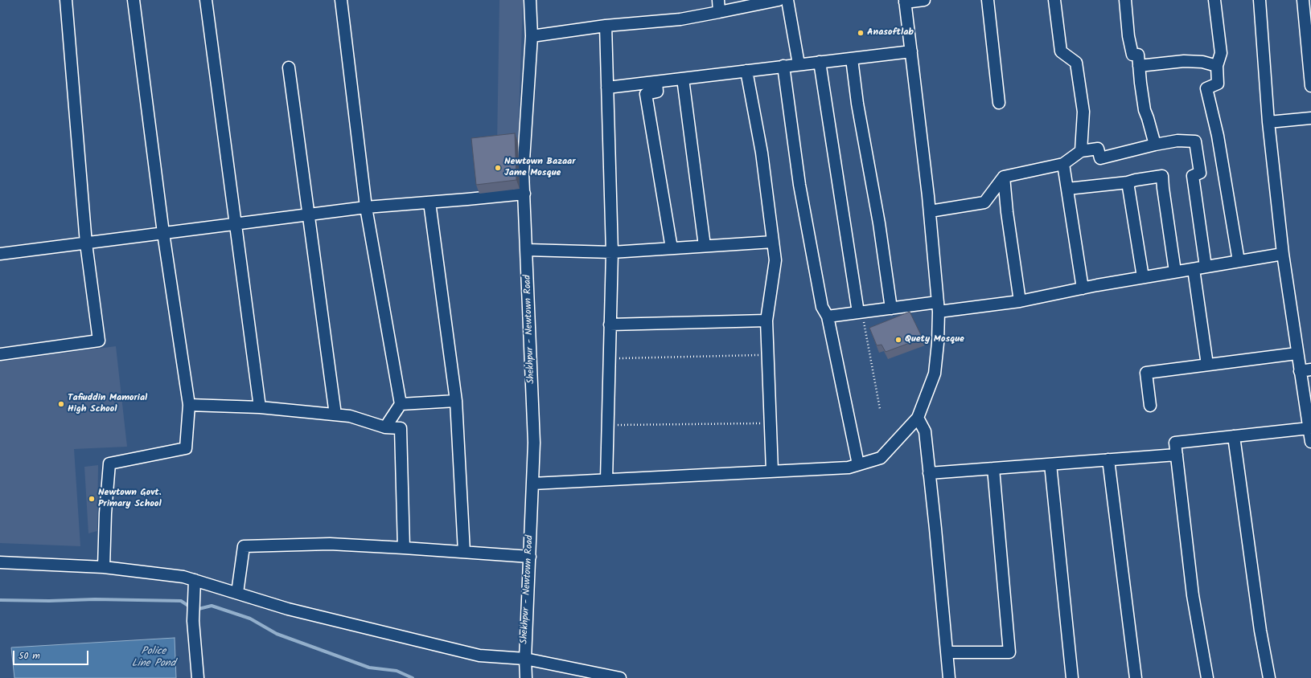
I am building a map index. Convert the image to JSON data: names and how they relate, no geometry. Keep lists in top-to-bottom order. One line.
{"streets":{"street":["Shekhpur - Newtown Road"]},"water":["Police Line Pond"],"places":["Anasoftlab","Newtown Bazaar Jame Mosque","Quety Mosque","Tafiuddin Mamorial High School","Newtown Govt. Primary School"],"scale_bar":"50 m"}
